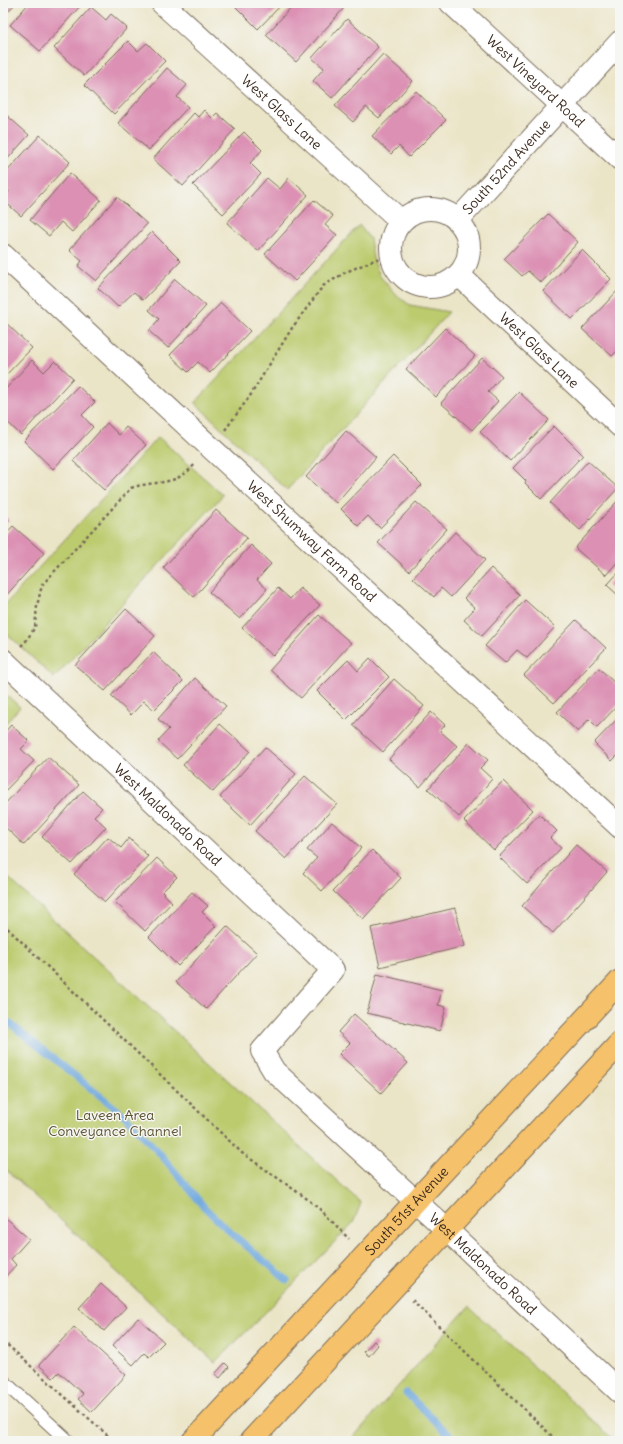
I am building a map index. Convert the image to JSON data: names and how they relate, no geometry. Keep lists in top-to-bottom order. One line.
{"streets":{"main road":["South 51st Avenue"],"street":["West Vineyard Road","West Glass Lane","South 52nd Avenue","West Shumway Farm Road","West Maldonado Road"]},"crossings":[["West Vineyard Road","South 52nd Avenue"],["West Glass Lane","South 52nd Avenue"],["West Maldonado Road","South 51st Avenue"]],"parks":["Laveen Area Conveyance Channel"]}
